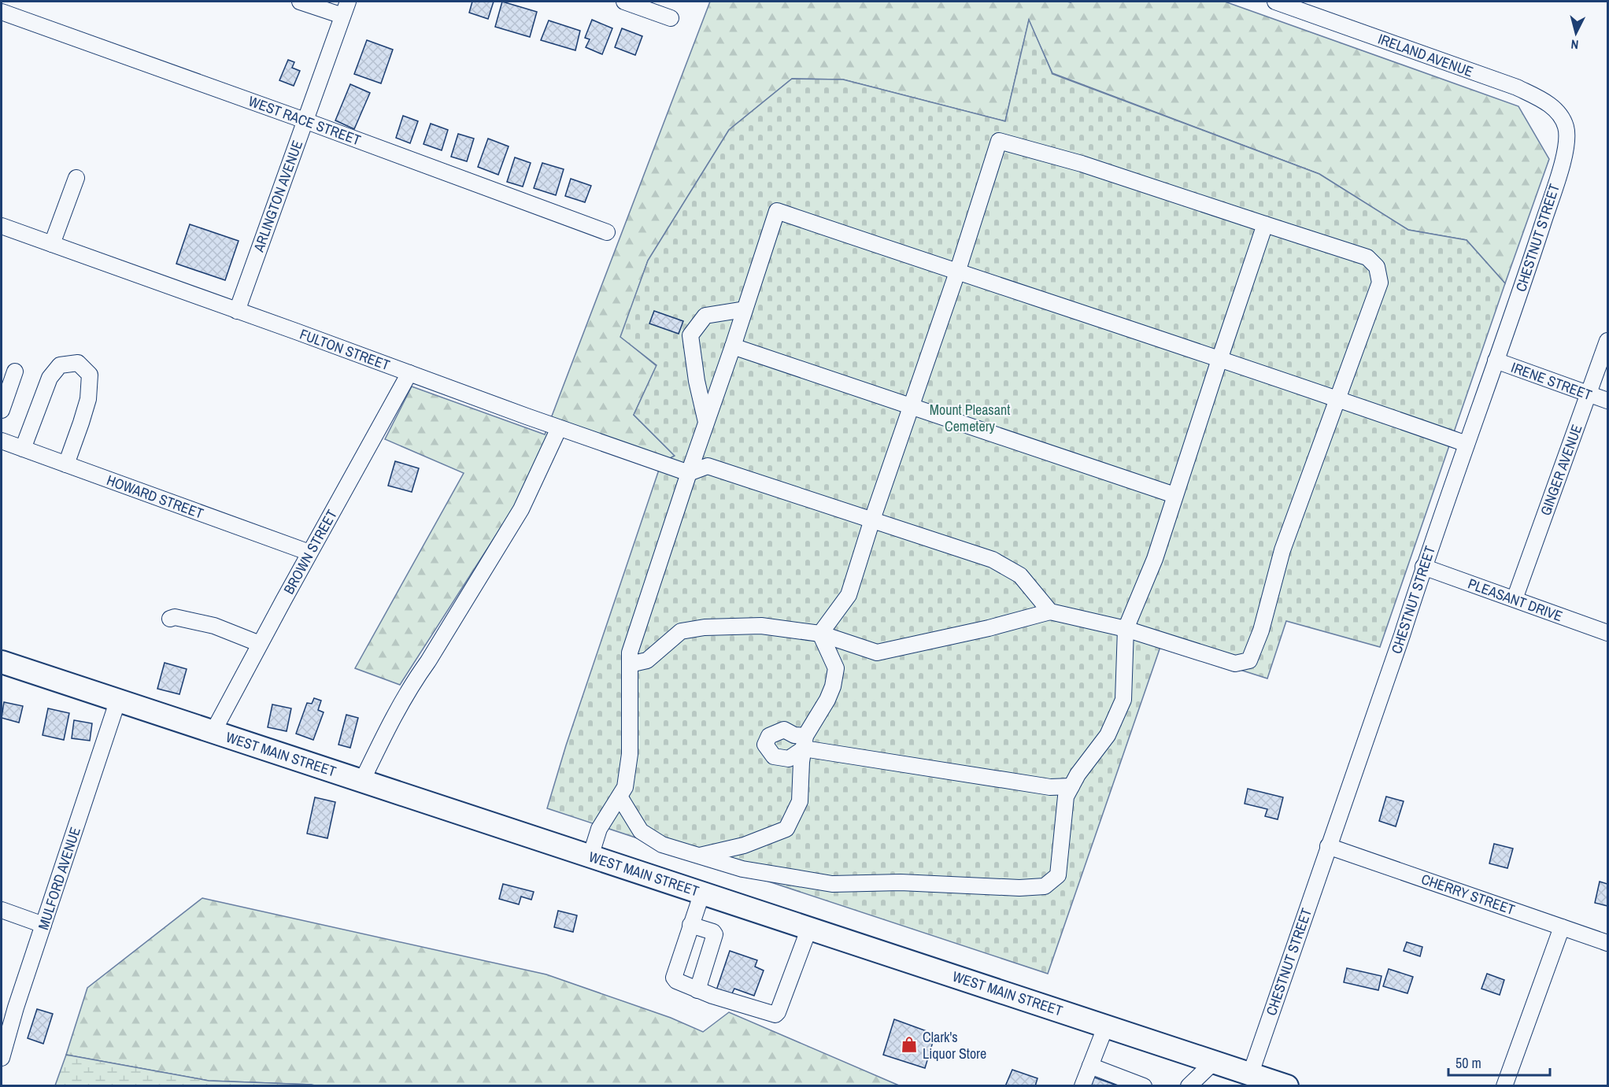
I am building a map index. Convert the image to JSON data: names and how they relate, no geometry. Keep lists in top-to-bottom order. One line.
{"streets":{"highway":["WEST MAIN STREET"],"street":["IRELAND AVENUE","WEST RACE STREET","ARLINGTON AVENUE","CHESTNUT STREET","FULTON STREET","IRENE STREET","GINGER AVENUE","HOWARD STREET","BROWN STREET","PLEASANT DRIVE","MULFORD AVENUE","CHERRY STREET"]},"crossings":[["IRELAND AVENUE","CHESTNUT STREET"],["WEST RACE STREET","ARLINGTON AVENUE"],["ARLINGTON AVENUE","FULTON STREET"],["CHESTNUT STREET","IRENE STREET"],["CHESTNUT STREET","PLEASANT DRIVE"],["CHESTNUT STREET","WEST MAIN STREET"],["CHESTNUT STREET","CHERRY STREET"],["FULTON STREET","BROWN STREET"],["IRENE STREET","GINGER AVENUE"],["GINGER AVENUE","PLEASANT DRIVE"],["HOWARD STREET","BROWN STREET"],["BROWN STREET","WEST MAIN STREET"],["WEST MAIN STREET","MULFORD AVENUE"]],"parks":["Mount Pleasant Cemetery"],"places":{"shop":["Clark's Liquor Store"]},"scale_bar":"50 m","north":"bottom"}
